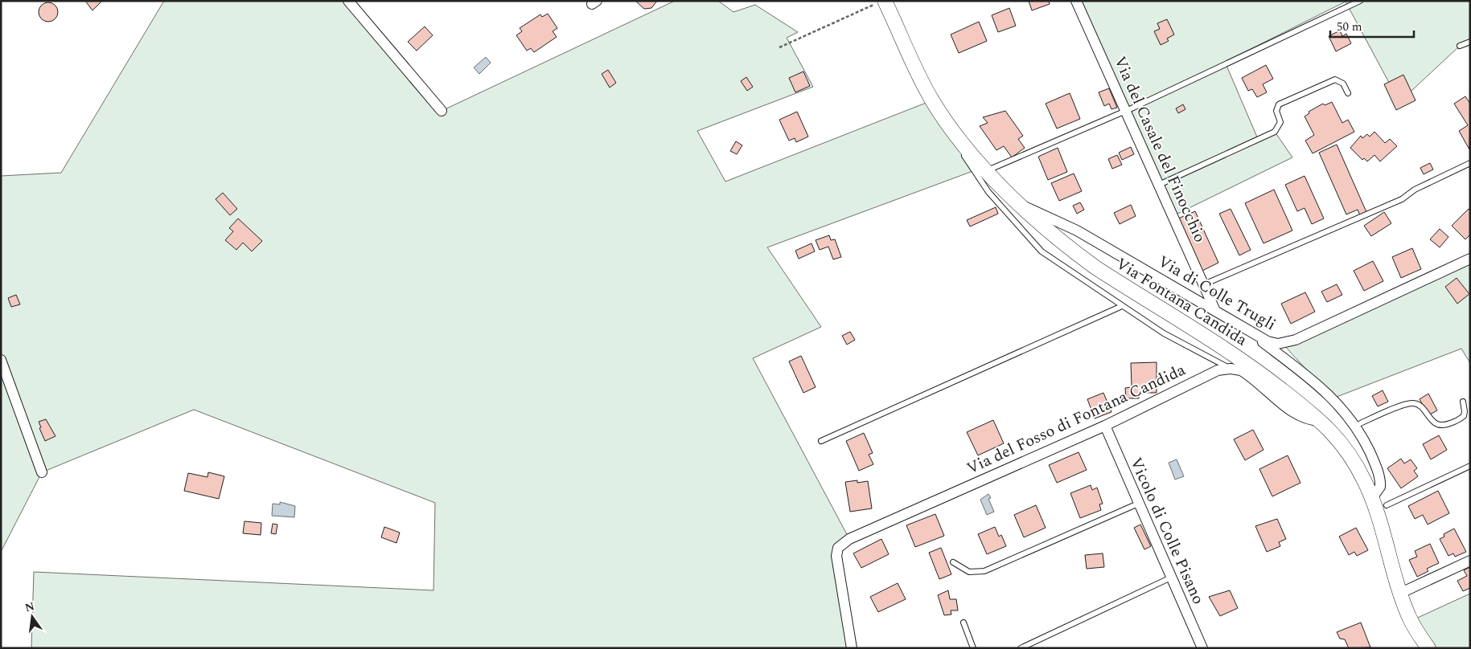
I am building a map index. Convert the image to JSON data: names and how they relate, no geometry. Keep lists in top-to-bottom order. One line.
{"streets":{"main road":["Via Fontana Candida"],"street":["Via del Casale del Finocchio","Via di Colle Trugli","Via del Fosso di Fontana Candida","Vicolo di Colle Pisano"]},"crossings":[["Via del Casale del Finocchio","Via di Colle Trugli"],["Via di Colle Trugli","Via Fontana Candida"],["Via del Fosso di Fontana Candida","Vicolo di Colle Pisano"]],"scale_bar":"50 m","north":"top"}
